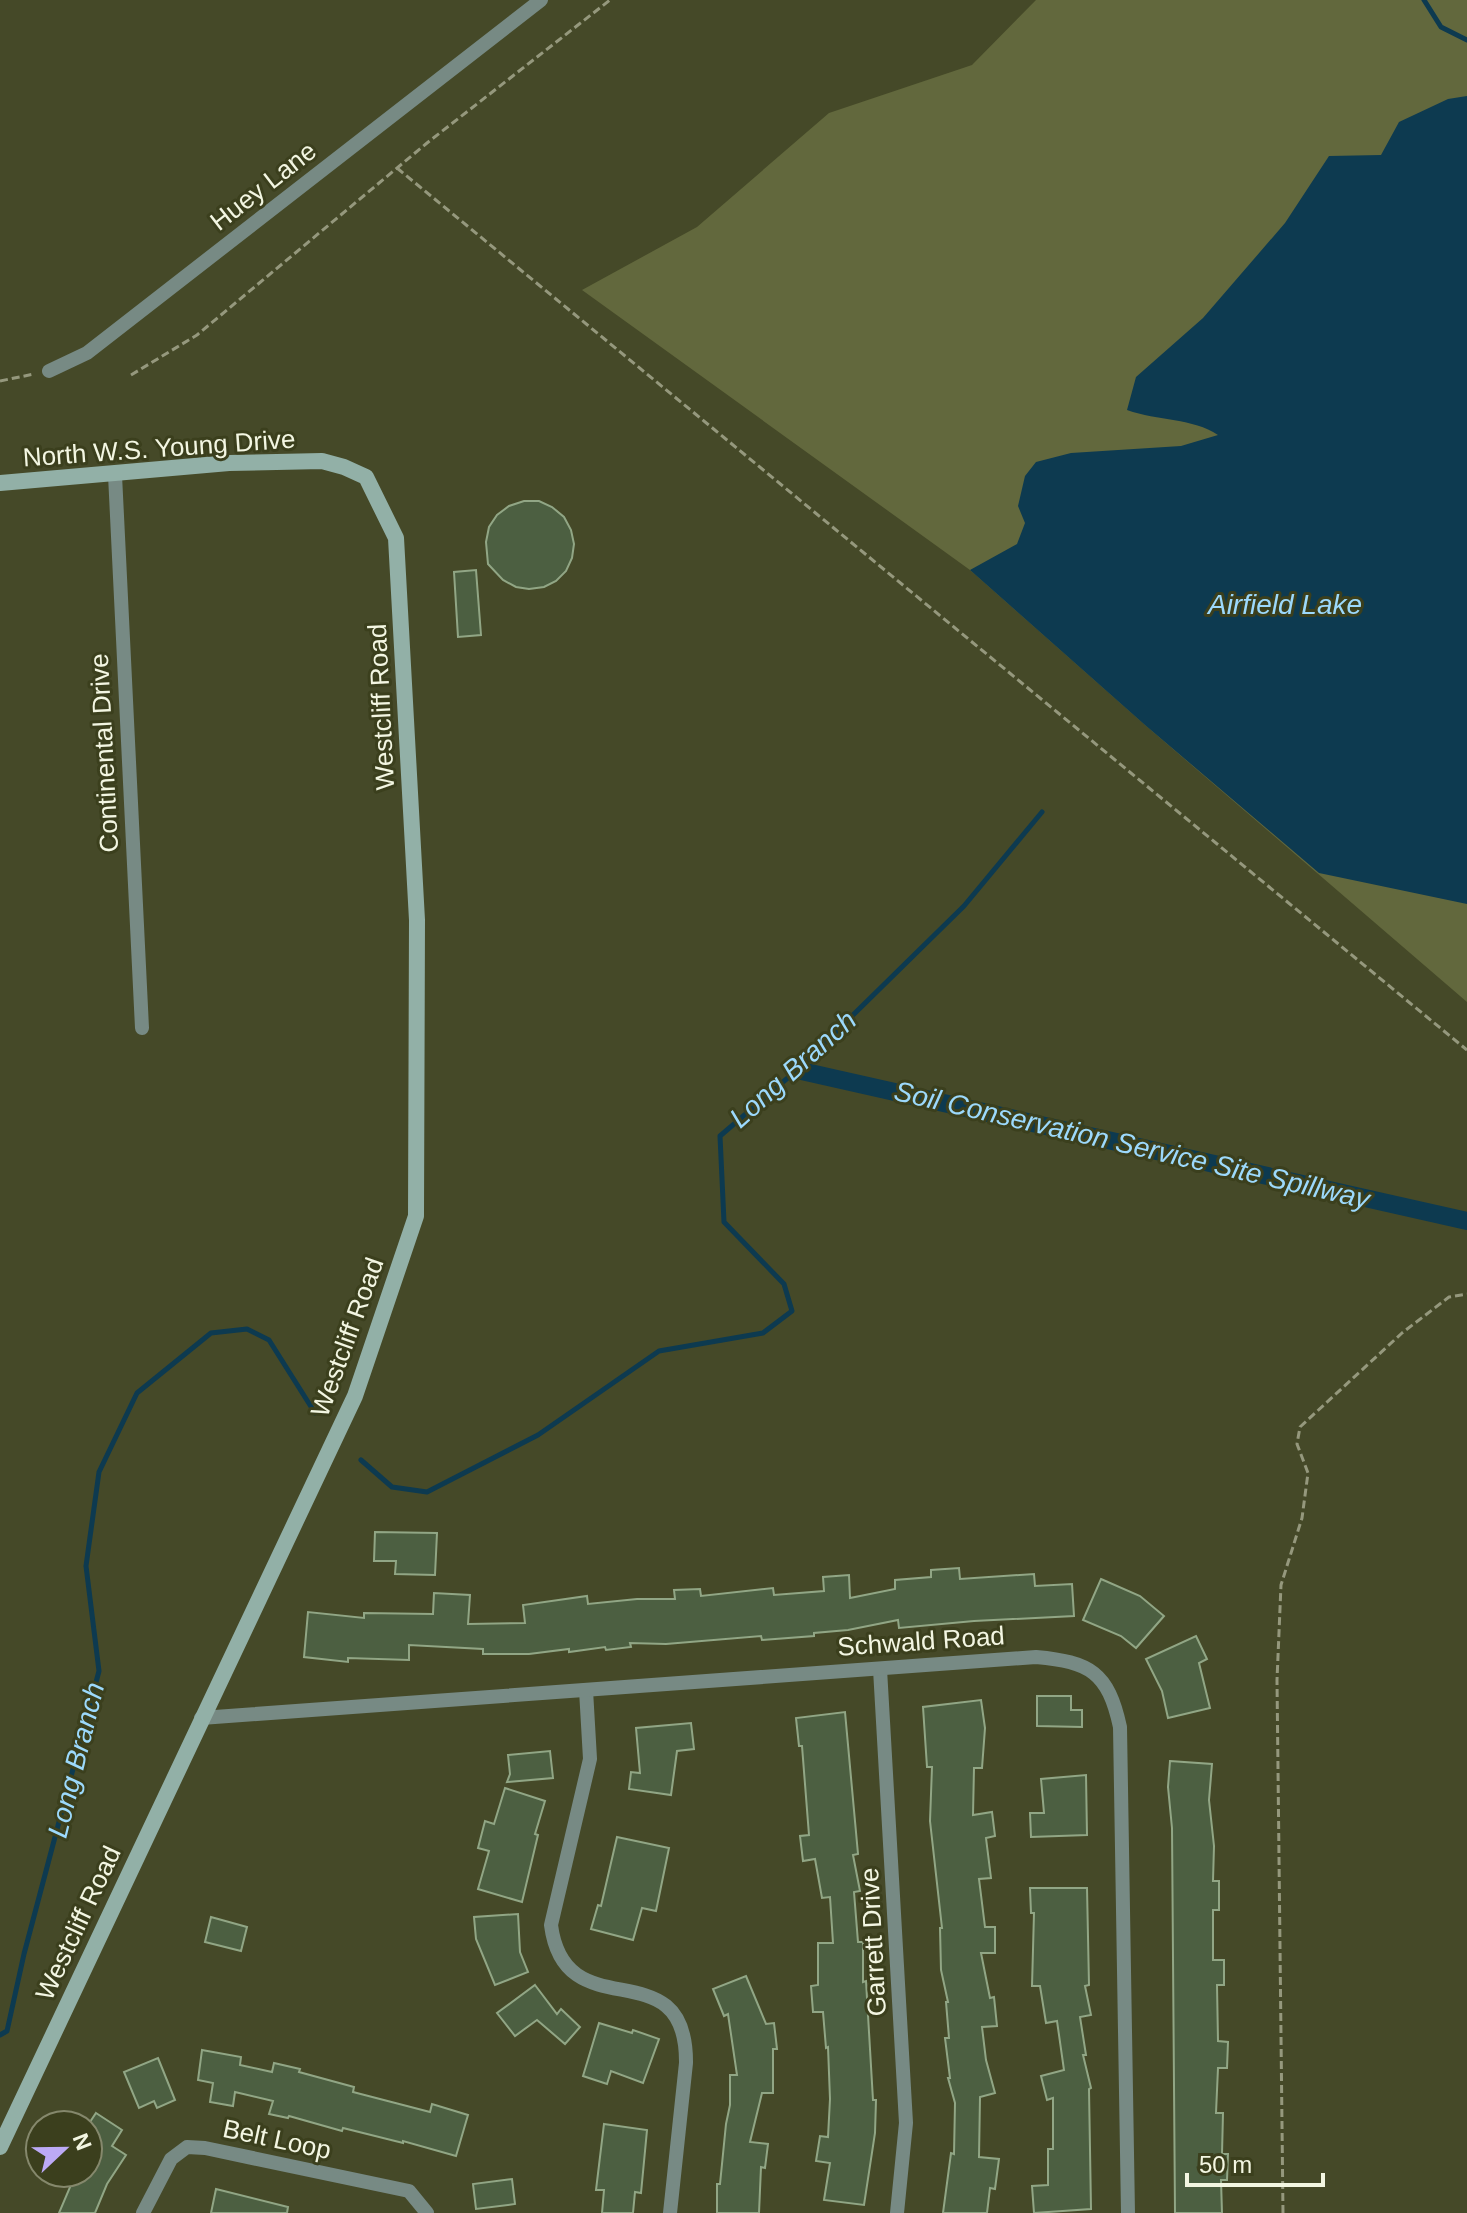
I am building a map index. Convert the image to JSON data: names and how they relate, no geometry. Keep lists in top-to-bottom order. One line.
{"streets":{"street":["Huey Lane","North W.S. Young Drive","Westcliff Road","Continental Drive","Schwald Road","Garrett Drive","Belt Loop"]},"crossings":[["North W.S. Young Drive","Westcliff Road"],["North W.S. Young Drive","Continental Drive"],["Westcliff Road","Schwald Road"],["Schwald Road","Garrett Drive"]],"water":["Airfield Lake","Long Branch","Soil Conservation Service Site Spillway"],"scale_bar":"50 m","north":"right"}
